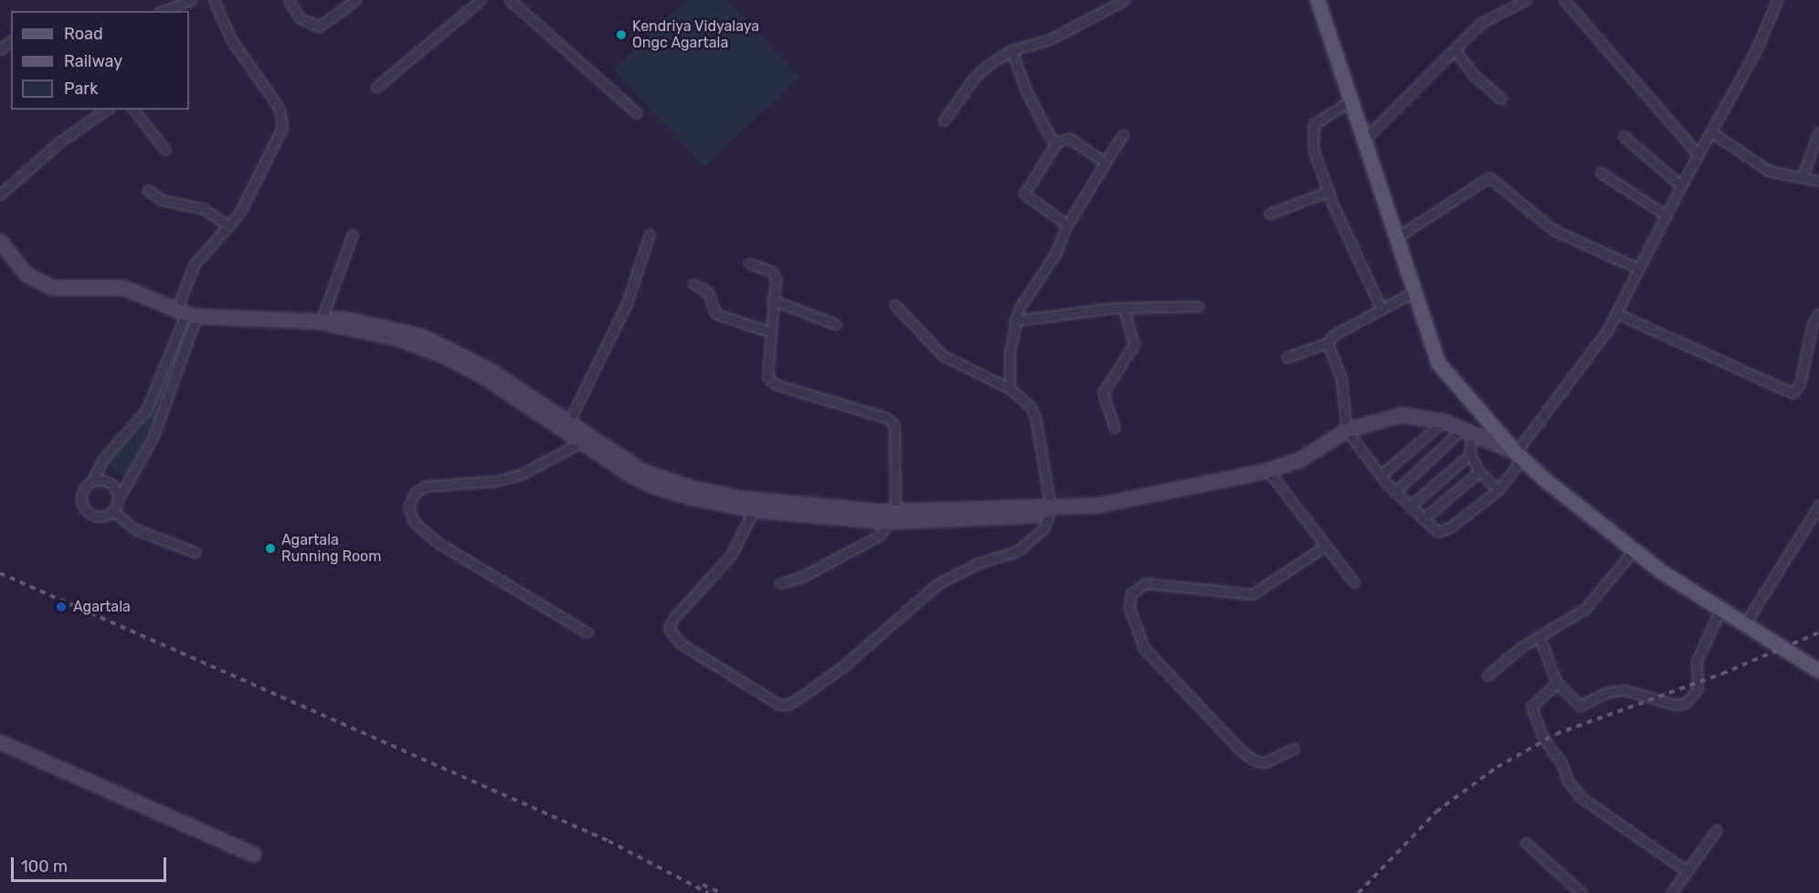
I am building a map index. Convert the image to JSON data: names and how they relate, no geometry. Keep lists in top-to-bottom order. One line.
{"places":["Kendriya Vidyalaya Ongc Agartala","Agartala Running Room","Agartala"],"legend":["Road","Railway","Park"],"scale_bar":"100 m"}
